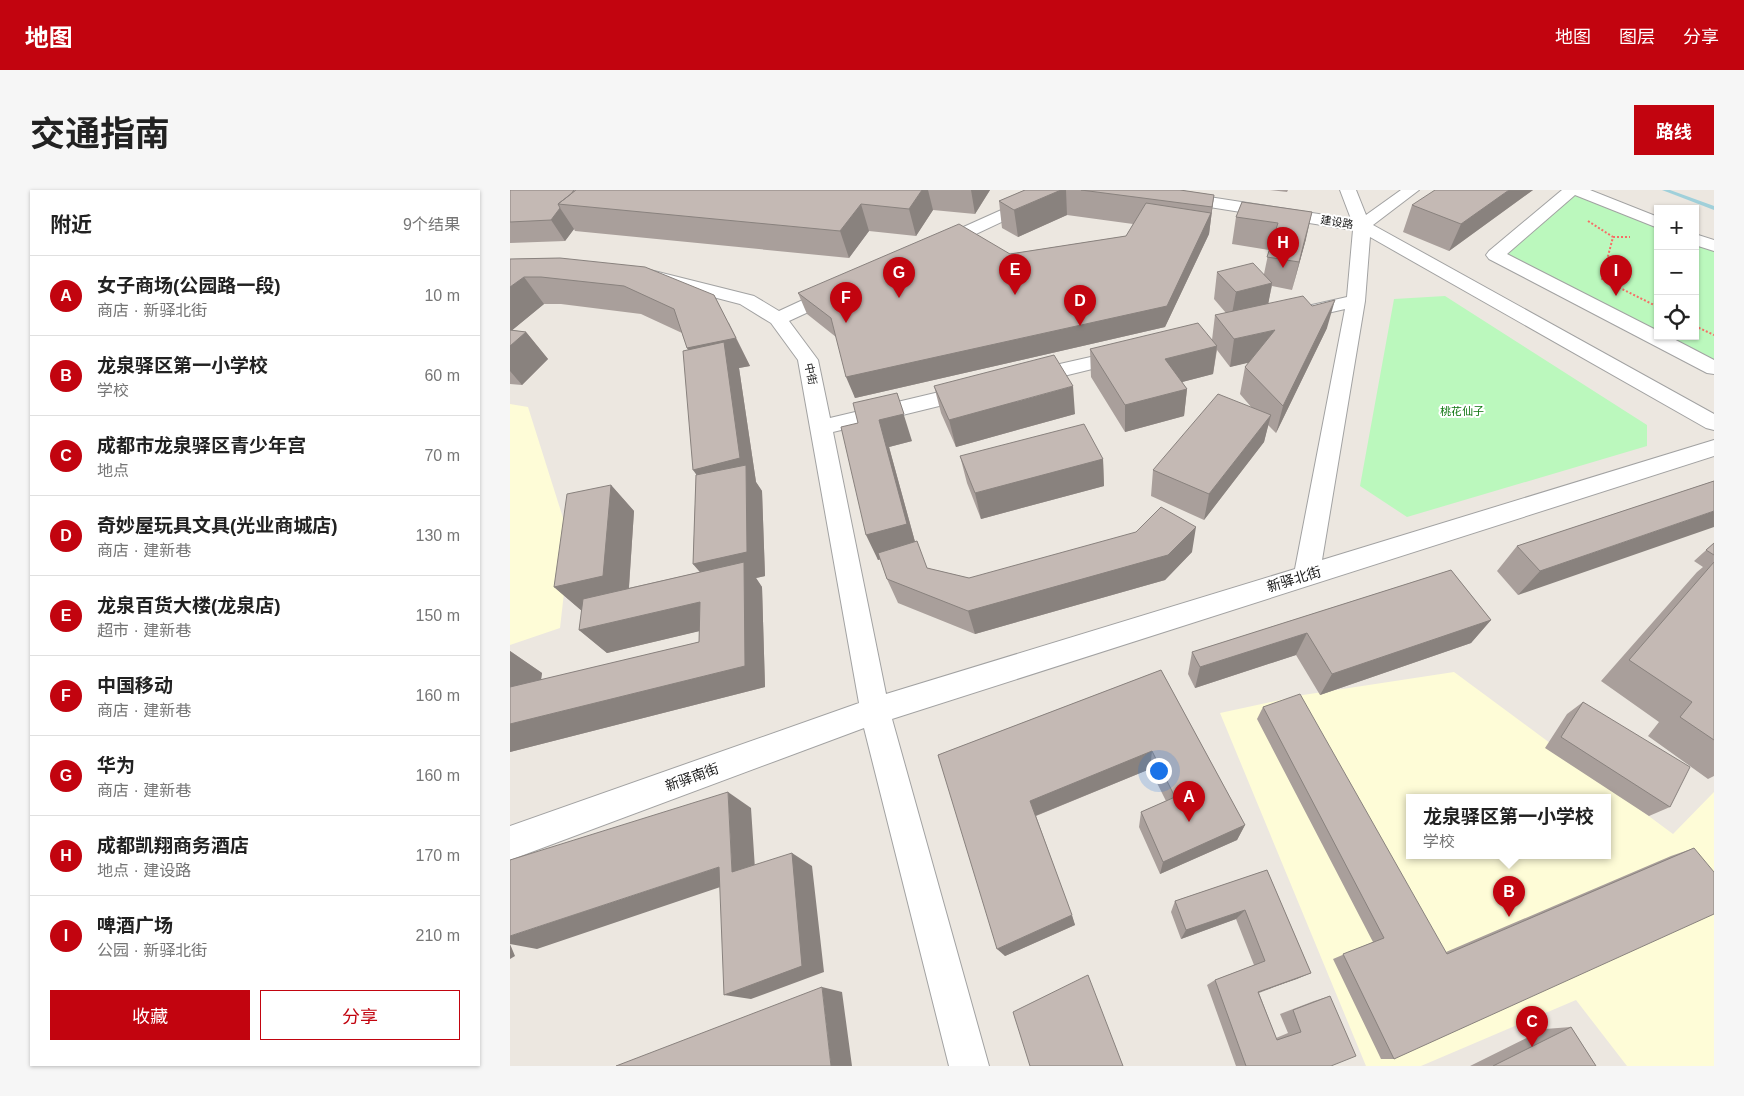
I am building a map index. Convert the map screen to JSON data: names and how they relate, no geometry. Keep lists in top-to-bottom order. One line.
{"streets":{"street":["建设路","中街","新驿北街","新驿南街"]},"crossings":[["中街","新驿北街"],["中街","新驿南街"],["新驿北街","新驿南街"]],"parks":["桃花仙子"],"page":{"header":"地图","nav":["地图","图层","分享"],"title":"交通指南","buttons":["路线",["收藏","分享"]],"heading":["附近","9个结果"],"map_buttons":["+","−"],"pins":["H","E","I","G","F","D","A","B","C"],"list":[{"mark":"A","name":"女子商场(公园路一段)","note":"商店 · 新驿北街","value":"10 m"},{"mark":"B","name":"龙泉驿区第一小学校","note":"学校","value":"60 m"},{"mark":"C","name":"成都市龙泉驿区青少年宫","note":"地点","value":"70 m"},{"mark":"D","name":"奇妙屋玩具文具(光业商城店)","note":"商店 · 建新巷","value":"130 m"},{"mark":"E","name":"龙泉百货大楼(龙泉店)","note":"超市 · 建新巷","value":"150 m"},{"mark":"F","name":"中国移动","note":"商店 · 建新巷","value":"160 m"},{"mark":"G","name":"华为","note":"商店 · 建新巷","value":"160 m"},{"mark":"H","name":"成都凯翔商务酒店","note":"地点 · 建设路","value":"170 m"},{"mark":"I","name":"啤酒广场","note":"公园 · 新驿北街","value":"210 m"}],"popup":["龙泉驿区第一小学校","学校"]}}
